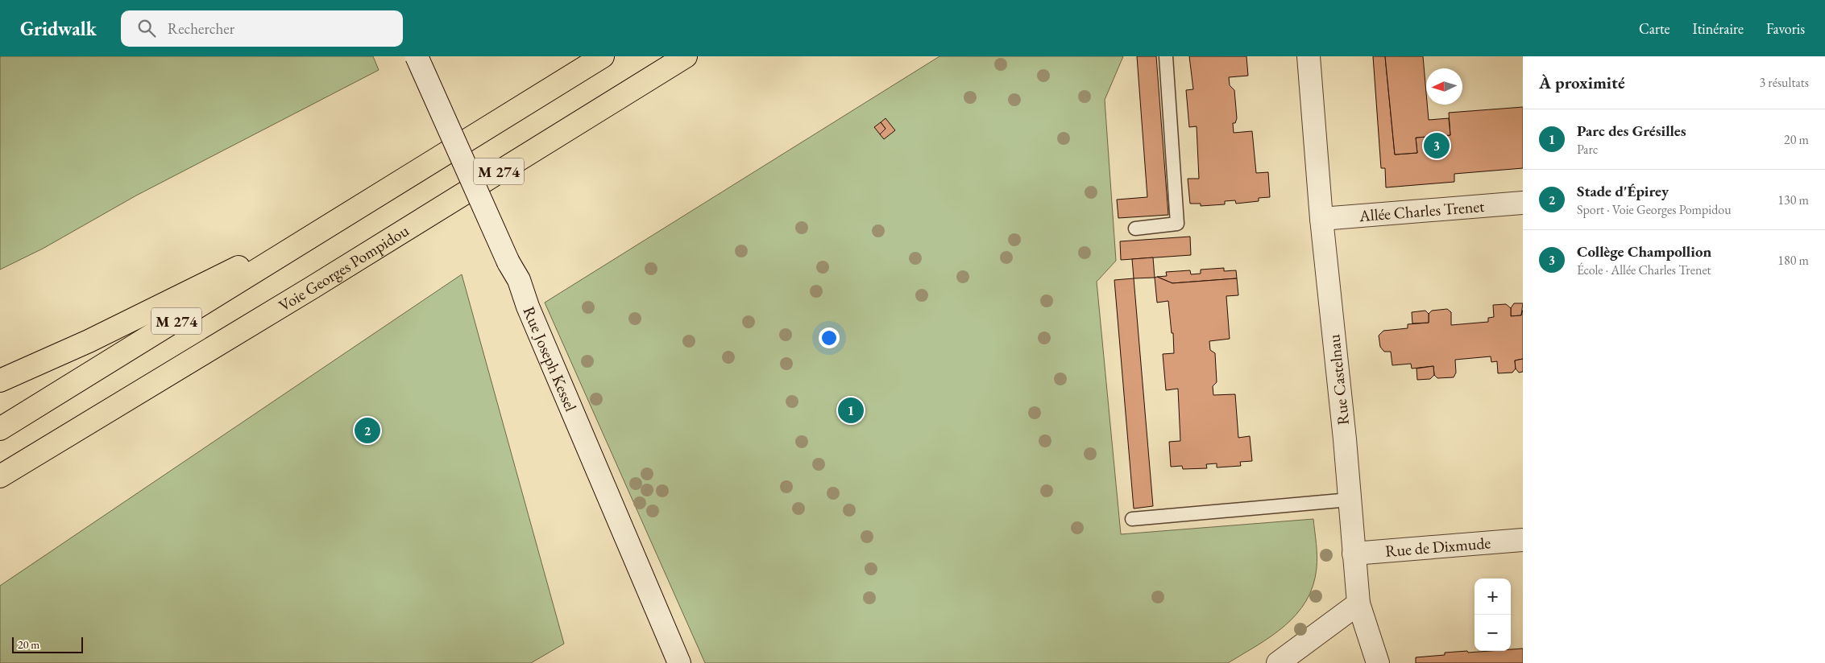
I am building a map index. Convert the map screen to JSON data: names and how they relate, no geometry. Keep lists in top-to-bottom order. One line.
{"streets":{"highway":["M 274","Voie Georges Pompidou"],"street":["Allée Charles Trenet","Rue Joseph Kessel","Rue Castelnau","Rue de Dixmude"]},"crossings":[["Allée Charles Trenet","Rue Castelnau"],["Rue Castelnau","Rue de Dixmude"]],"scale_bar":"20 m","north":"left","page":{"header":"Gridwalk","search":"Rechercher","nav":["Carte","Itinéraire","Favoris"],"heading":["À proximité","3 résultats"],"list":[{"mark":"1","name":"Parc des Grésilles","note":"Parc","value":"20 m"},{"mark":"2","name":"Stade d'Épirey","note":"Sport · Voie Georges Pompidou","value":"130 m"},{"mark":"3","name":"Collège Champollion","note":"École · Allée Charles Trenet","value":"180 m"}],"pins":["3","1","2"],"map_buttons":["+","−"],"scale":"20 m"}}
